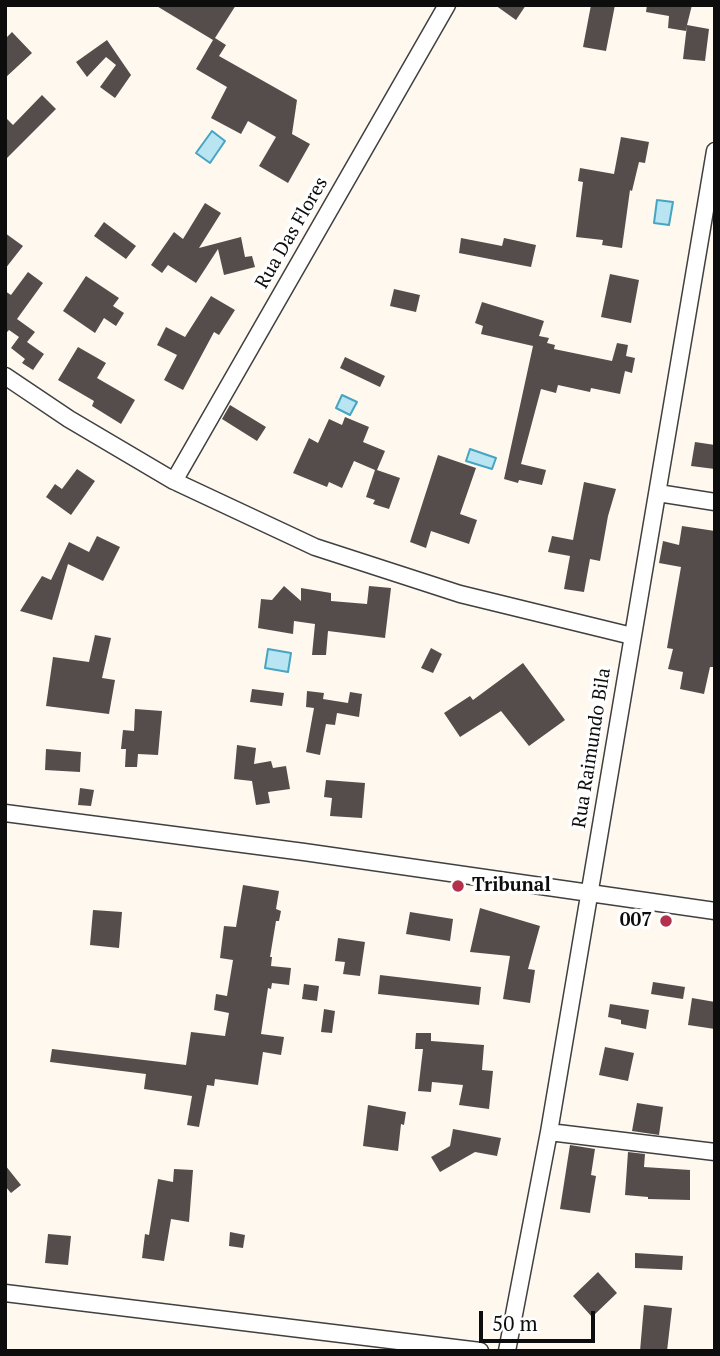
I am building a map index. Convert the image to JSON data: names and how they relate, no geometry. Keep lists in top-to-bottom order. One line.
{"streets":{"street":["Rua Das Flores","Rua Raimundo Bila"]},"places":["Tribunal","007"],"scale_bar":"50 m"}
